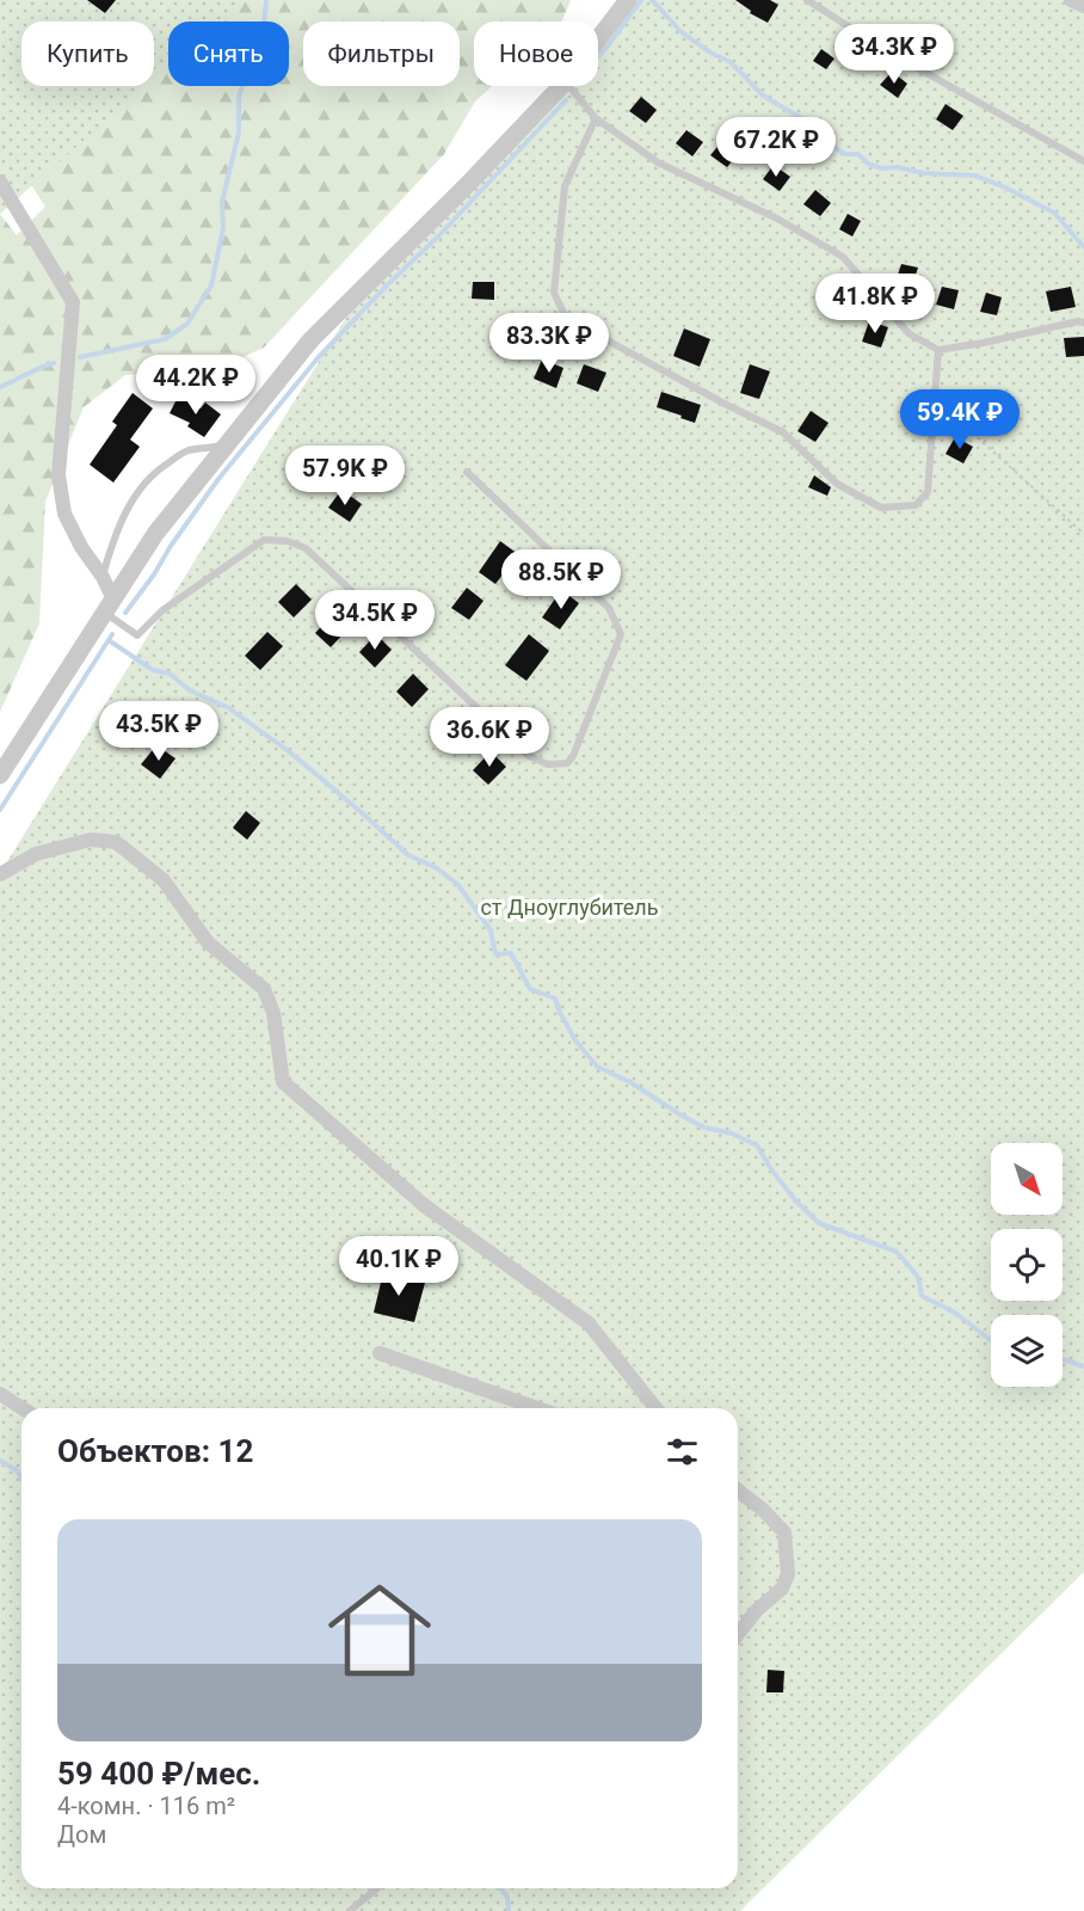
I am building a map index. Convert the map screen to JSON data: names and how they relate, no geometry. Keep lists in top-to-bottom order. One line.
{"parks":["ст Дноуглубитель"],"north":"bottom right","page":{"chip":["Купить","Снять","Фильтры","Новое"],"price":["34.3K ₽","67.2K ₽","41.8K ₽","83.3K ₽","44.2K ₽","59.4K ₽","57.9K ₽","88.5K ₽","34.5K ₽","43.5K ₽","36.6K ₽","40.1K ₽"],"heading":"Объектов: 12","list":[{"name":"59 400 ₽/мес.","note":"4-комн. · 116 m² · Дом"}]}}
